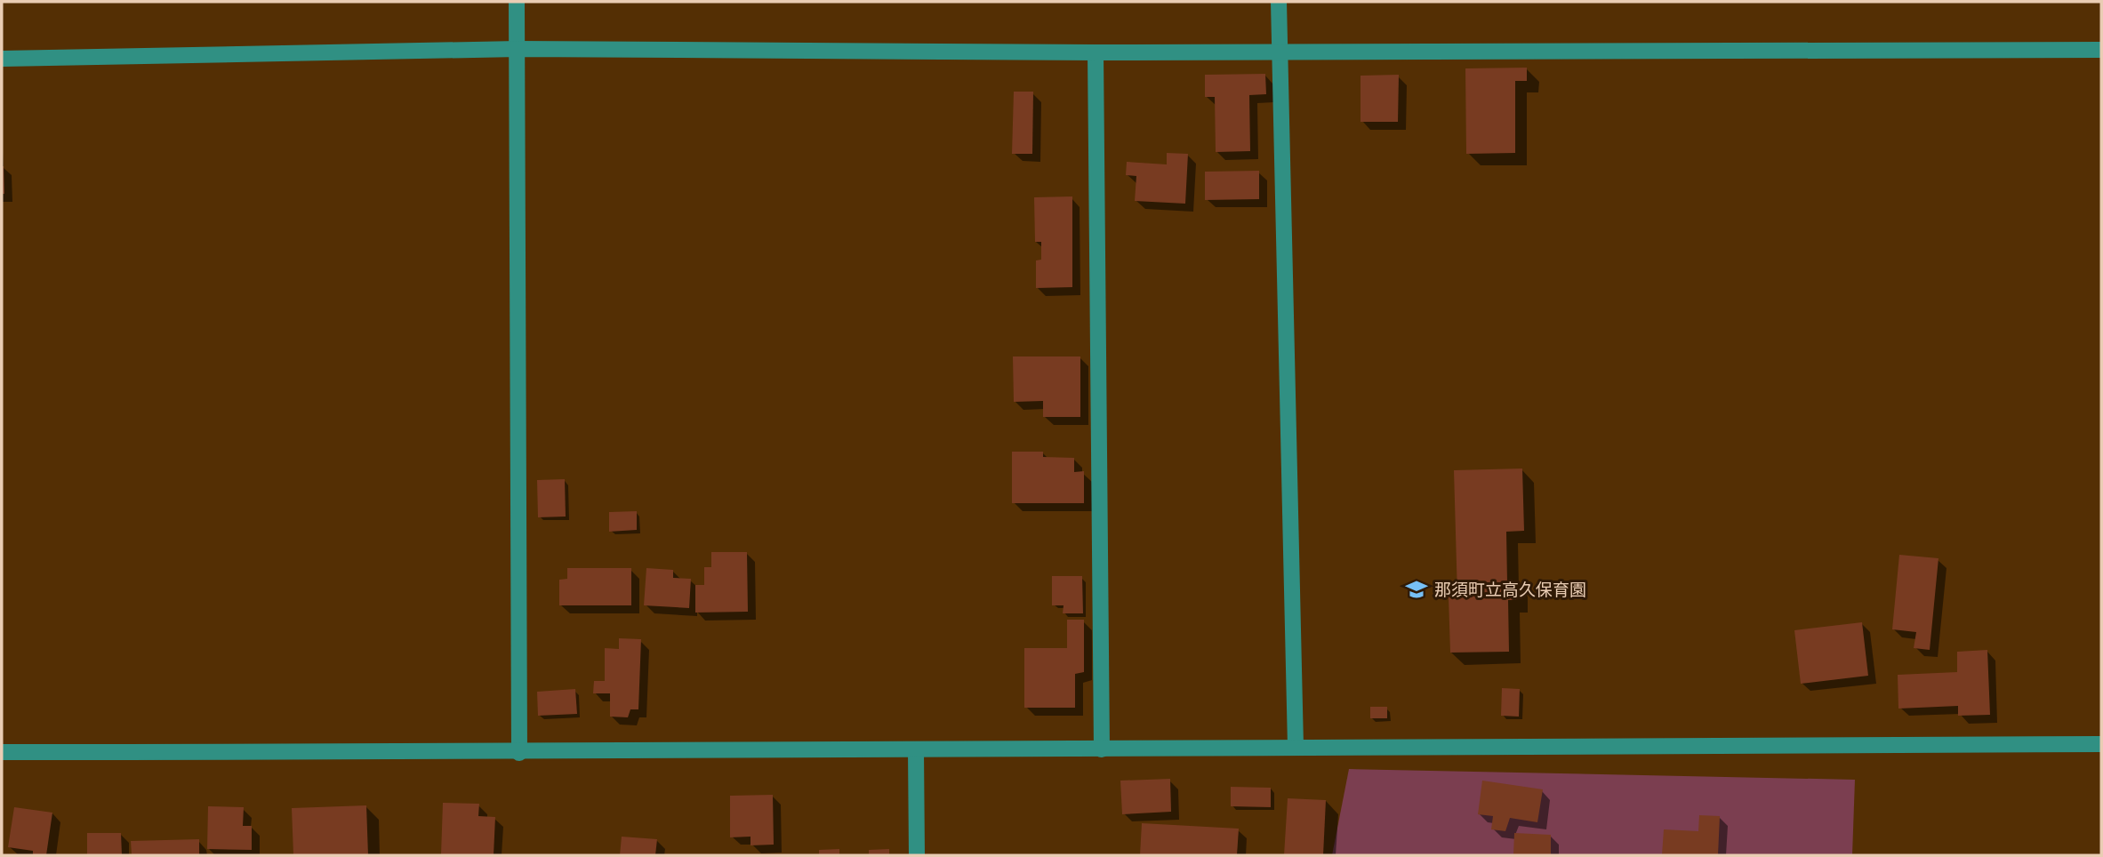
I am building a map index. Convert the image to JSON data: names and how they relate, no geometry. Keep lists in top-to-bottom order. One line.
{"places":{"school or university":["那須町立高久保育園"]}}
